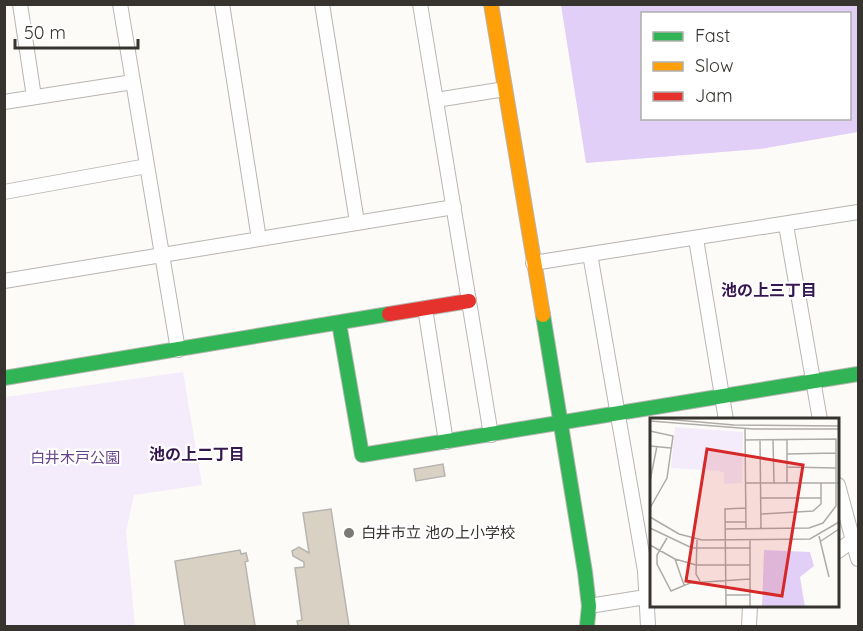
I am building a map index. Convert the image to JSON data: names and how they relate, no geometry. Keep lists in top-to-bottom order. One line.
{"districts":["池の上三丁目","池の上二丁目"],"parks":["白井木戸公園"],"places":["白井市立 池の上小学校"],"legend":["Fast","Slow","Jam"],"scale_bar":"50 m"}
